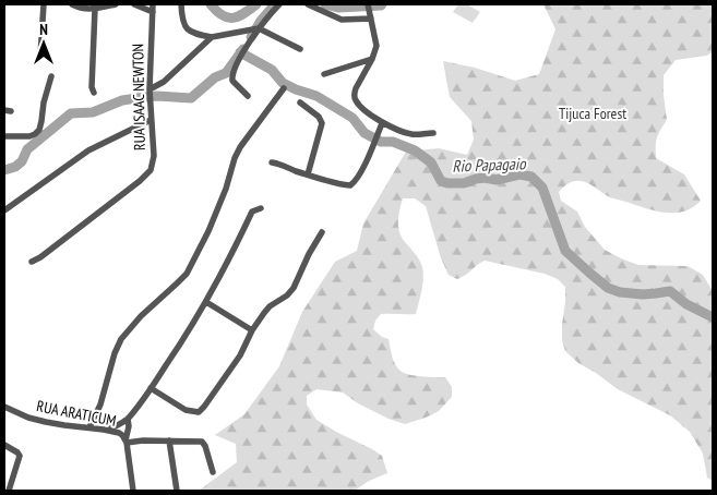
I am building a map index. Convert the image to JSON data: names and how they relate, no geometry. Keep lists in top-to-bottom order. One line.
{"streets":{"street":["RUA ISAAC NEWTON","RUA ARATICUM"]},"water":["Rio Papagaio"],"parks":["Tijuca Forest"],"north":"top"}
